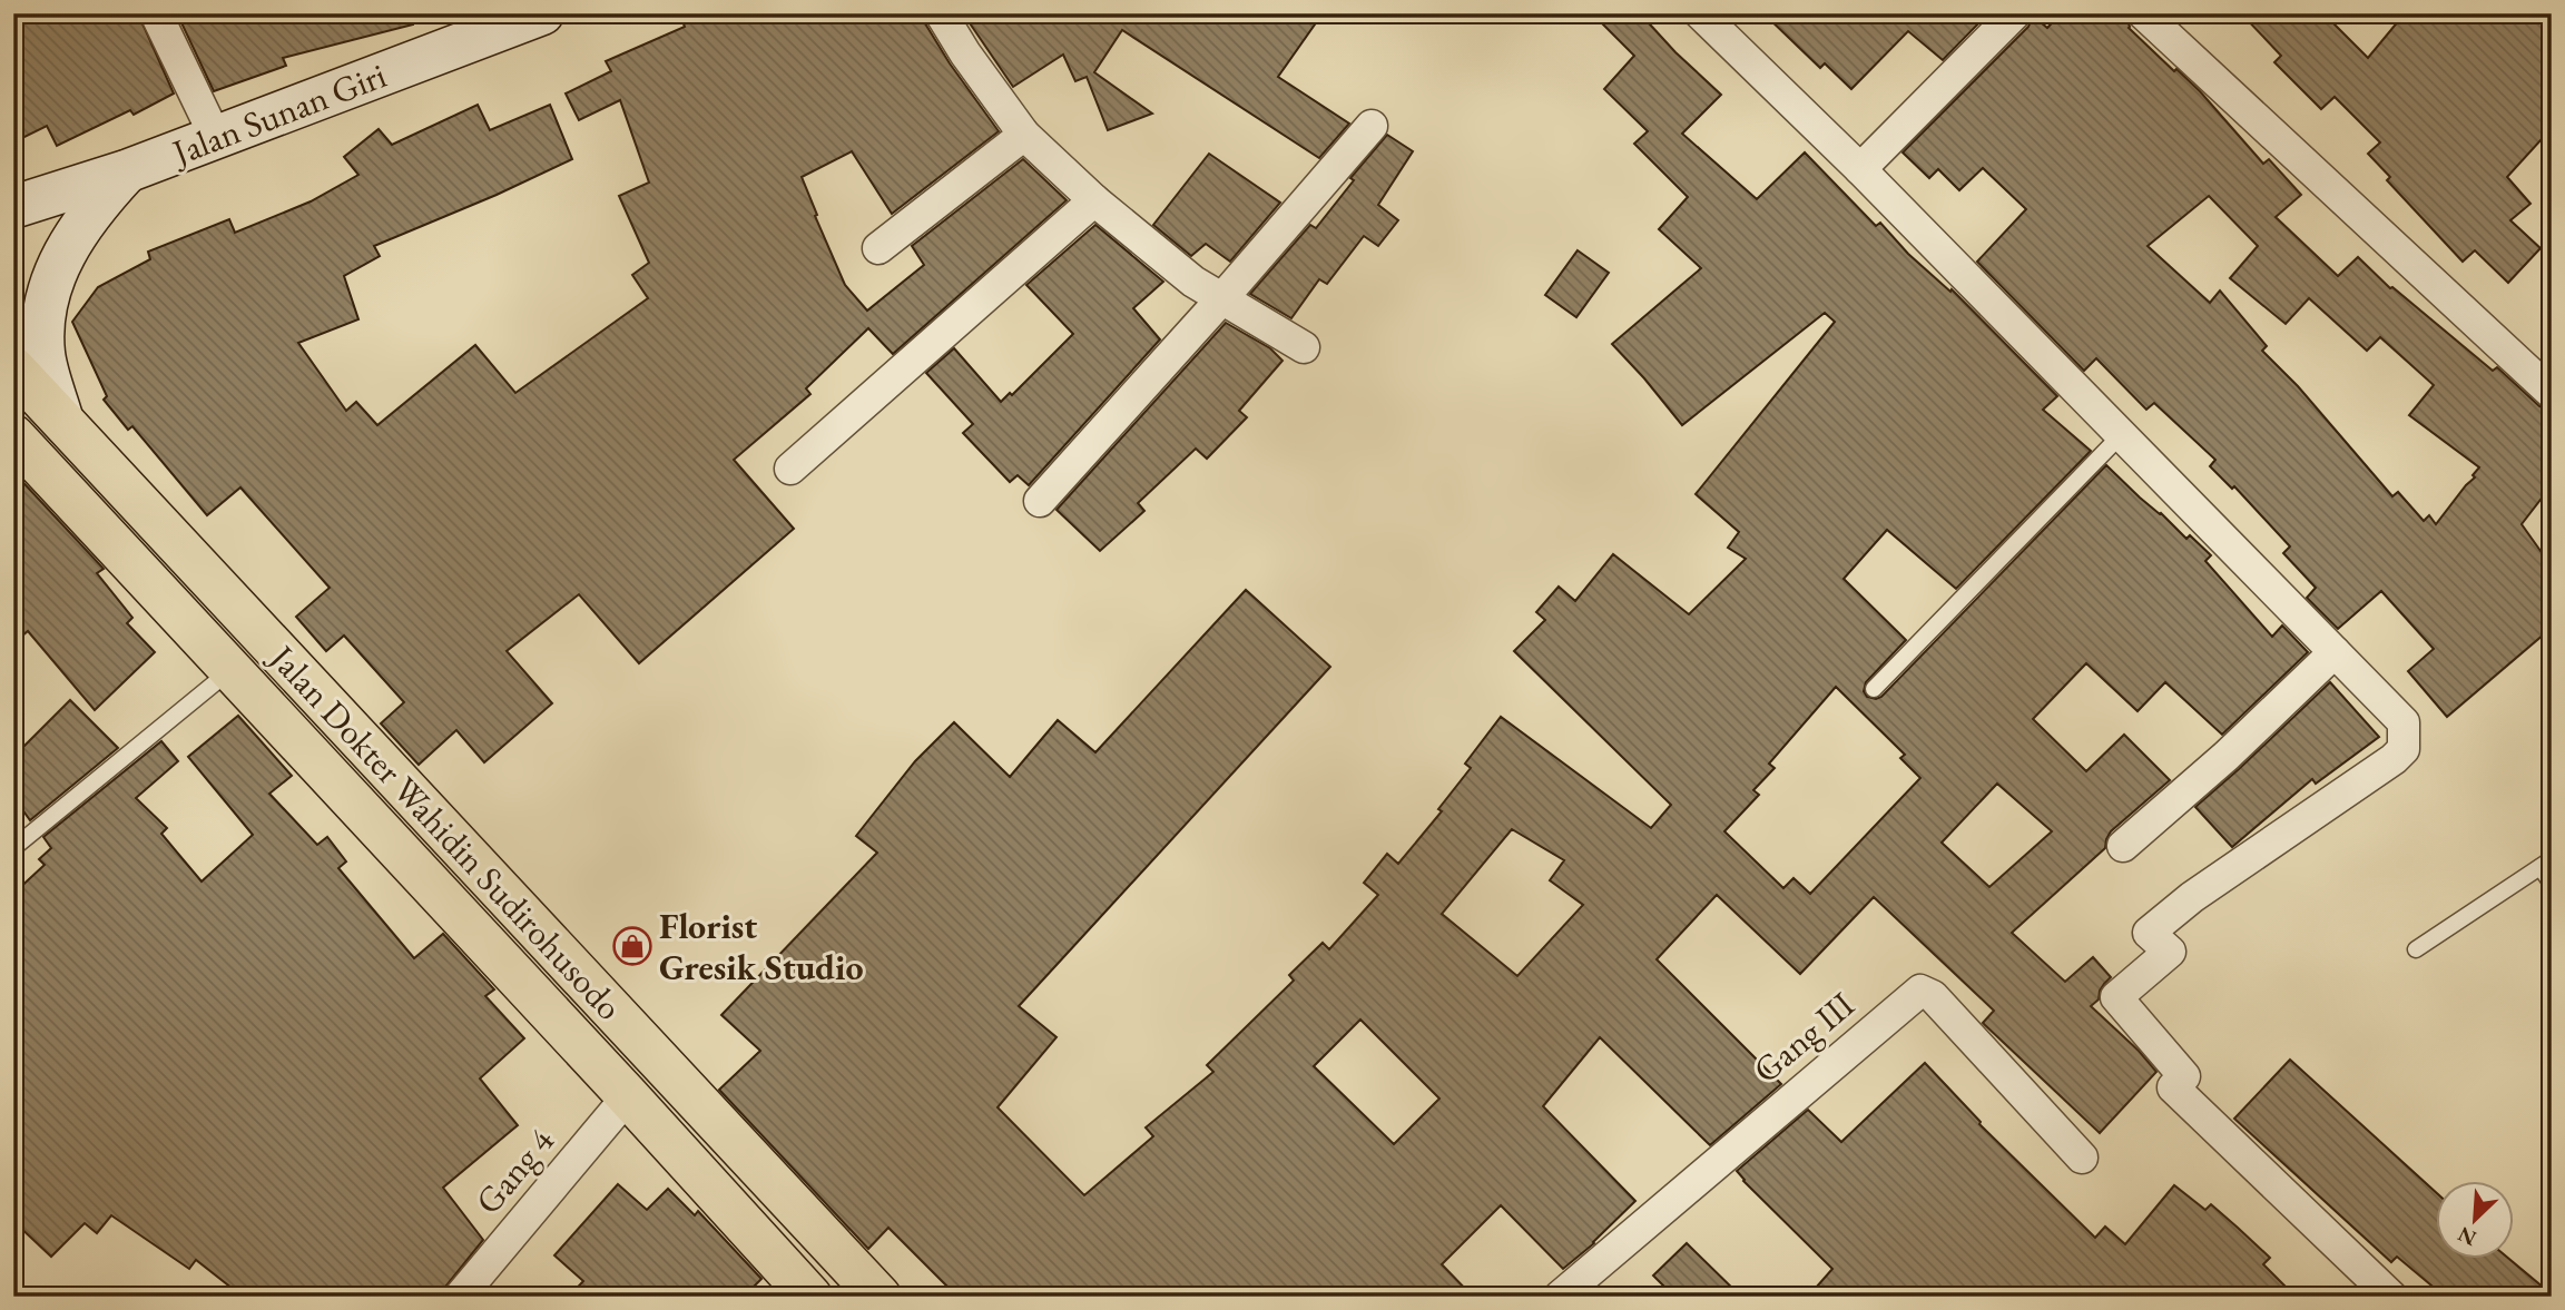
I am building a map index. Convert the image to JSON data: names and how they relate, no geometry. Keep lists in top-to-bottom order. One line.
{"streets":{"highway":["Jalan Dokter Wahidin Sudirohusodo"],"main road":["Jalan Sunan Giri"],"street":["Gang III","Gang 4"]},"crossings":[["Jalan Dokter Wahidin Sudirohusodo","Gang 4"]],"places":{"shop":["Florist Gresik Studio"]},"north":"bottom left"}
